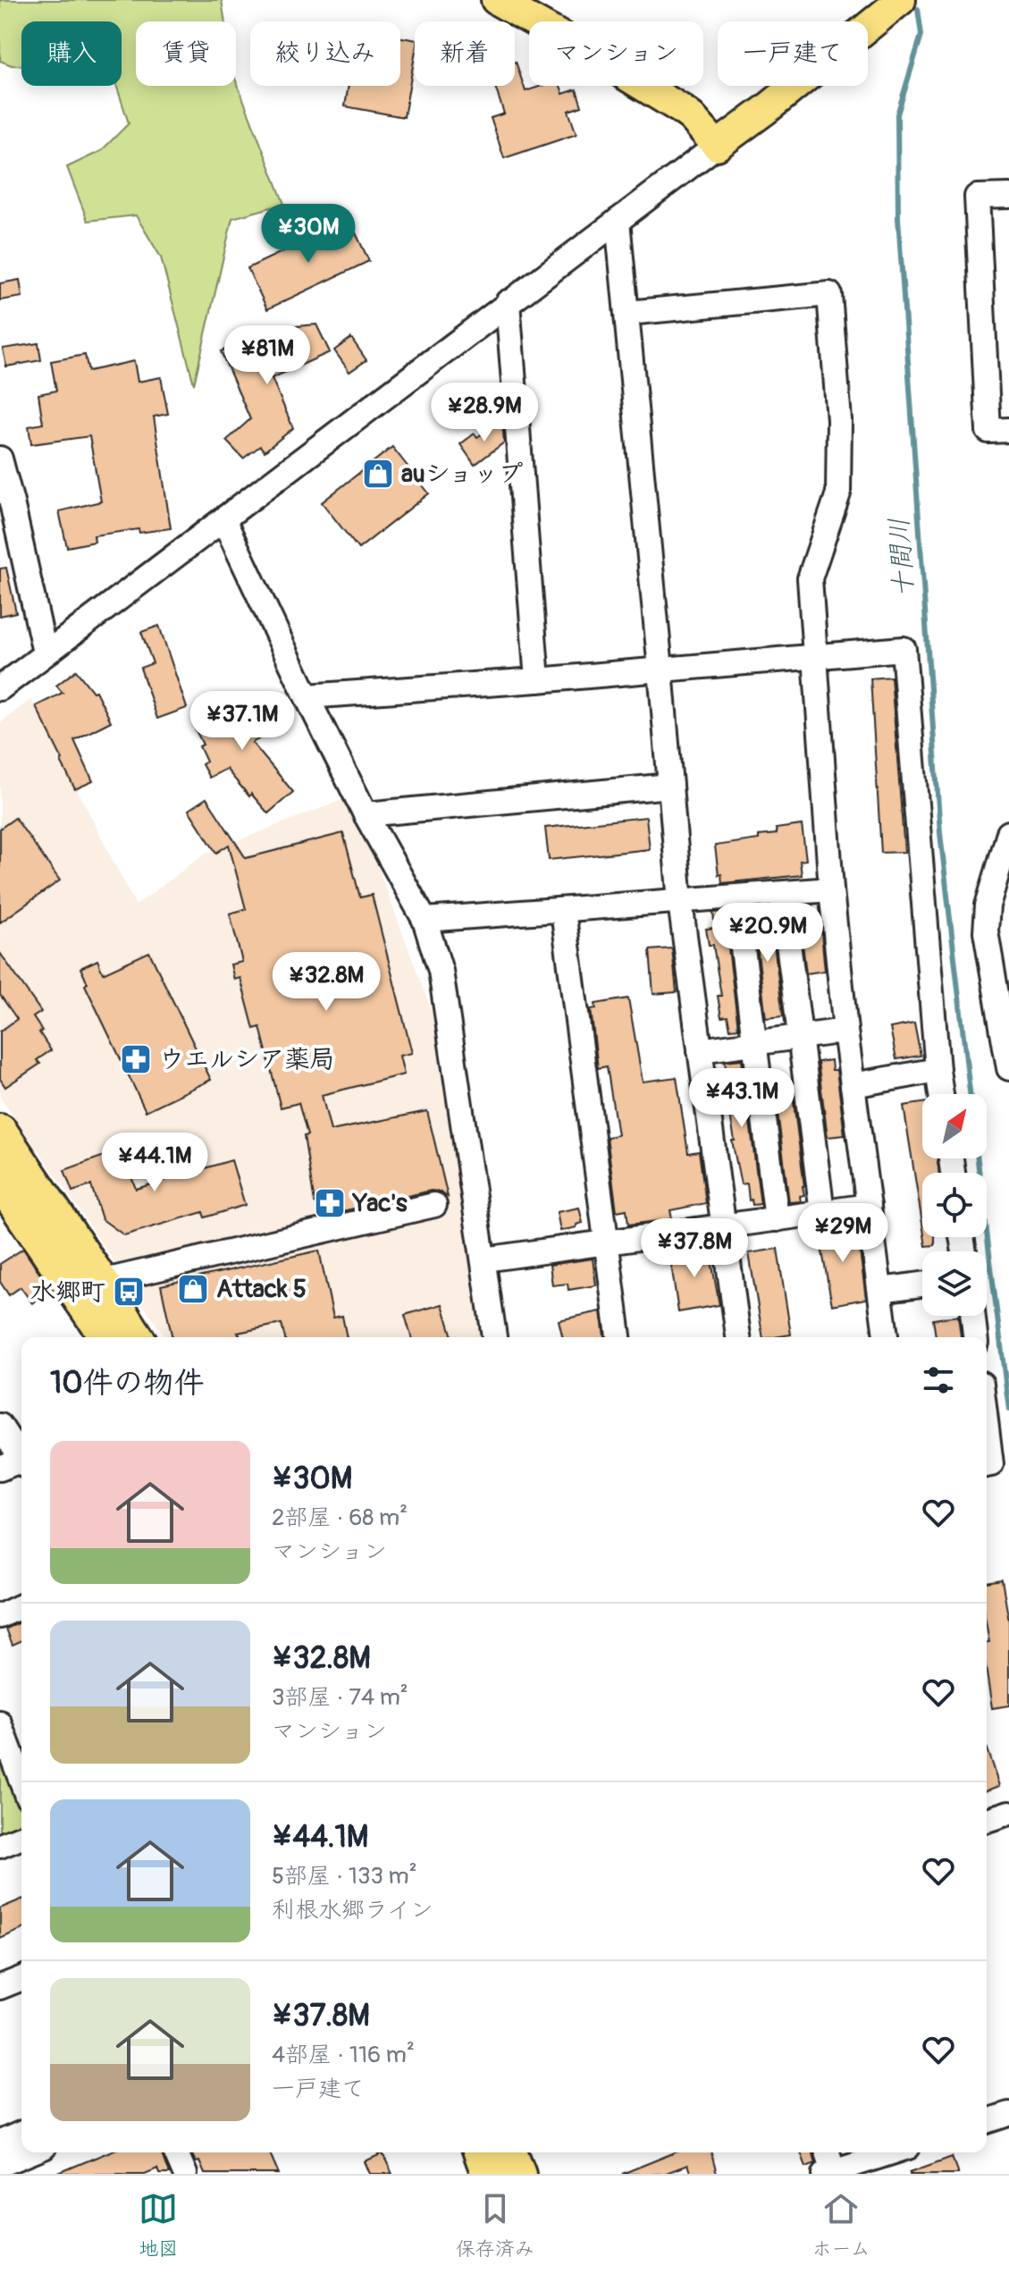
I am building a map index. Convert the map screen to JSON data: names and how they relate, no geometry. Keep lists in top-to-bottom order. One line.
{"water":["十間川"],"places":{"shop":["auショップ","Attack 5"],"pharmacy":["ウエルシア薬局","Yac's"],"bus stop":["水郷町"]},"north":"top right","page":{"chip":["購入","賃貸","絞り込み","新着","マンション","一戸建て"],"price":["¥30M","¥81M","¥28.9M","¥37.1M","¥20.9M","¥32.8M","¥43.1M","¥44.1M","¥29M","¥37.8M"],"heading":"10件の物件","list":[{"name":"¥30M","note":"2部屋 · 68 m² · マンション"},{"name":"¥32.8M","note":"3部屋 · 74 m² · マンション"},{"name":"¥44.1M","note":"5部屋 · 133 m² · 利根水郷ライン"},{"name":"¥37.8M","note":"4部屋 · 116 m² · 一戸建て"}],"tabs":["地図","保存済み","ホーム"]}}
